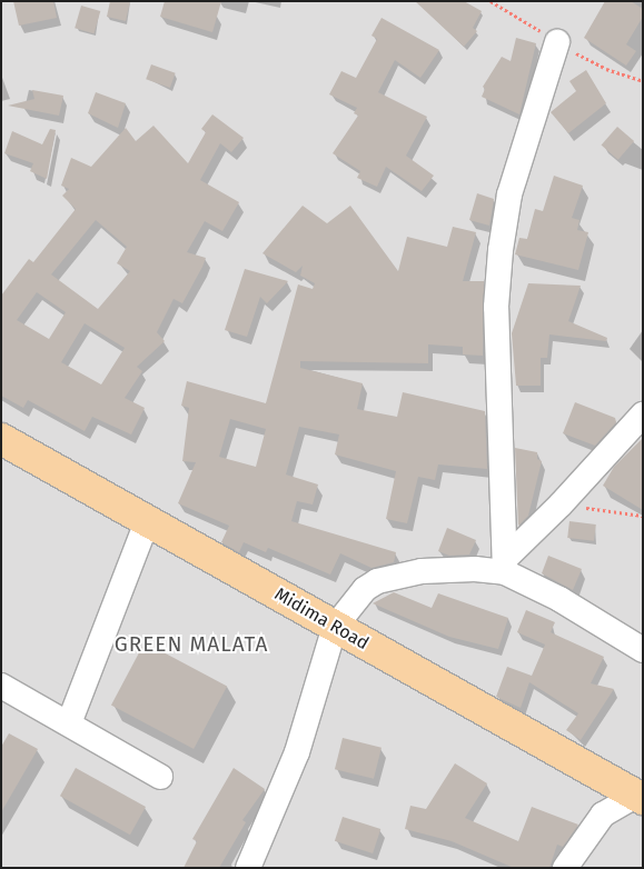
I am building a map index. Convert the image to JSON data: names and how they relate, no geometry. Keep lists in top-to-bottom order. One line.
{"streets":{"main road":["Midima Road"]},"districts":["GREEN MALATA"]}
